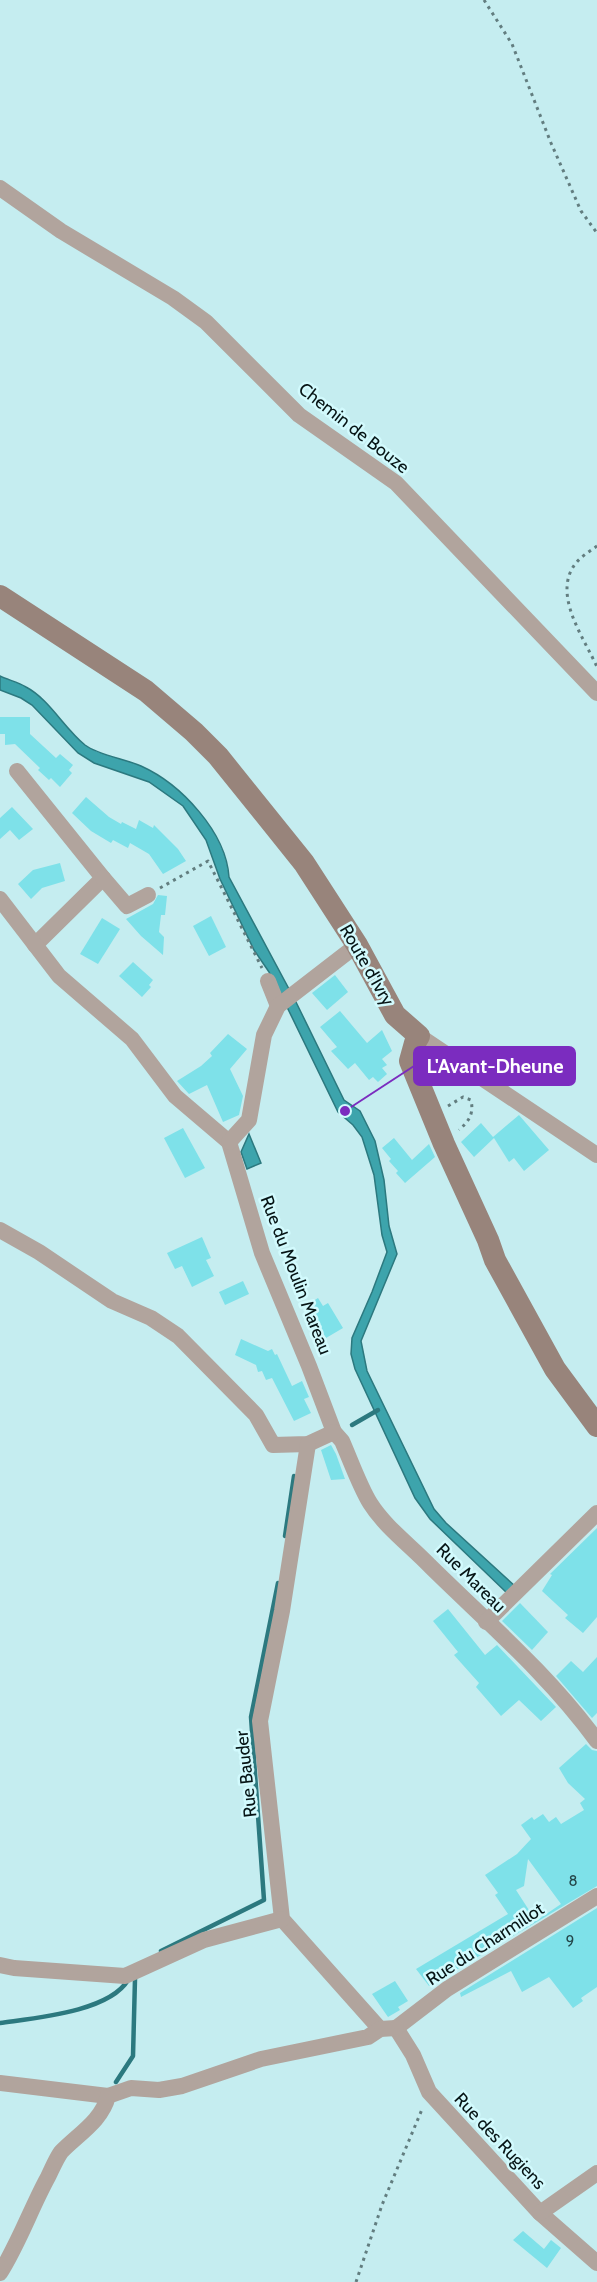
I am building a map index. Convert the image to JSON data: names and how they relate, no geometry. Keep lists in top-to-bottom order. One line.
{"streets":{"main road":["Route d'Ivry"],"street":["Chemin de Bouze","Rue du Moulin Mareau","Rue Mareau","Rue Bauder","Rue du Charmillot","Rue des Rugiens"]},"crossings":[["Rue du Moulin Mareau","Rue Mareau"],["Rue du Charmillot","Rue des Rugiens"]],"places":["L'Avant-Dheune"],"house_numbers":["8","9"]}
